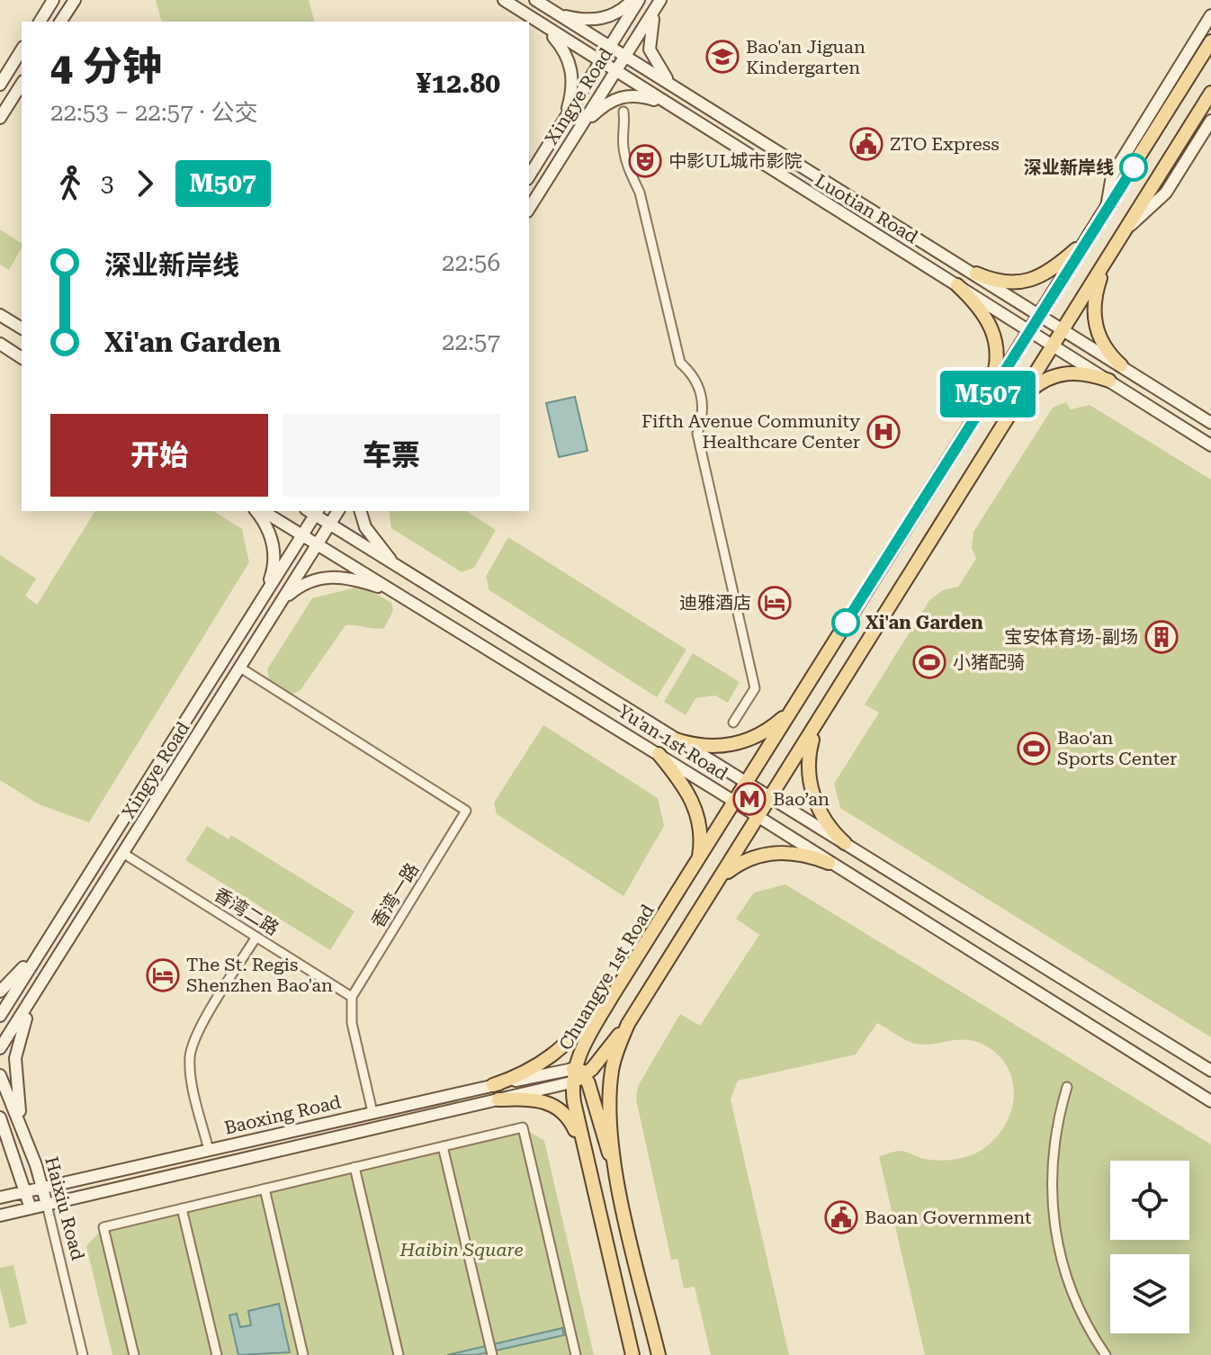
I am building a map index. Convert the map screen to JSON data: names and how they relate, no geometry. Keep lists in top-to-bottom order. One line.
{"streets":{"main road":["Xingye Road","Luotian Road","Yu'an 1st Road","Chuangye 1st Road","Baoxing Road","Haixiu Road"],"street":["香湾一路","香湾二路"]},"crossings":[["Xingye Road","Luotian Road"],["Xingye Road","Yu'an 1st Road"],["Xingye Road","香湾一路"],["Xingye Road","香湾二路"],["Luotian Road","Chuangye 1st Road"],["Yu'an 1st Road","Chuangye 1st Road"],["香湾一路","香湾二路"],["Chuangye 1st Road","Baoxing Road"],["Baoxing Road","Haixiu Road"]],"parks":["Haibin Square"],"places":{"school or university":["Bao'an Jiguan Kindergarten"],"public building":["ZTO Express","Baoan Government"],"theatre":["中影UL城市影院"],"other":["深业新岸线","Xi'an Garden"],"hospital":["Fifth Avenue Community Healthcare Center"],"hotel":["迪雅酒店","The St. Regis Shenzhen Bao'an"],"building":["宝安体育场-副场"],"sports":["小猪配骑","Bao'an Sports Center"],"metro station":["Bao’an"]},"lines":["bus line M507"],"page":{"on_map":"M507","heading":["4 分钟","22:53 – 22:57 · 公交","¥12.80"],"legs":["3","M507"],"list":[{"name":"深业新岸线","value":"22:56"},{"name":"Xi'an Garden","value":"22:57"}],"buttons":["开始","车票"]}}
